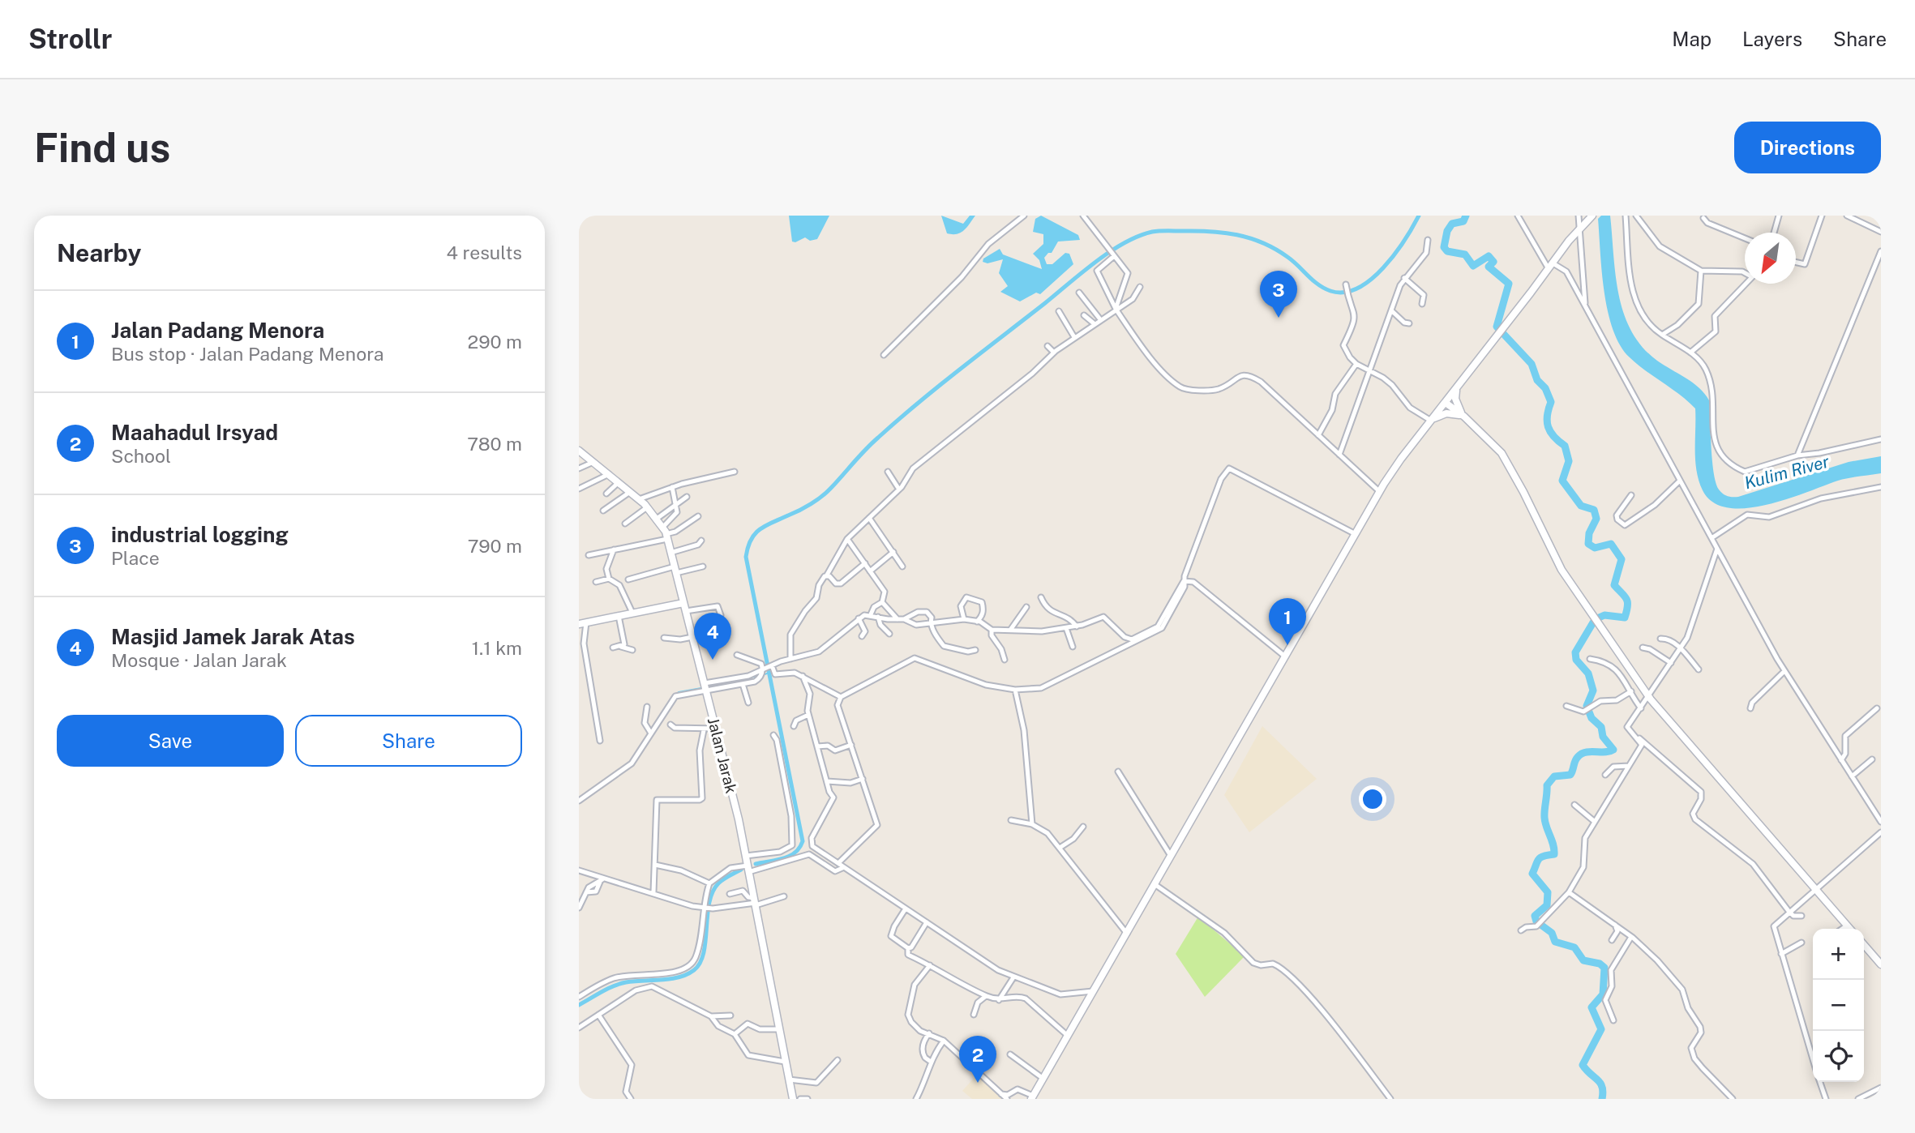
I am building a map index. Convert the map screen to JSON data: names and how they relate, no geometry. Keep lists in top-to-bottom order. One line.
{"streets":{"main road":["Jalan Jarak"]},"water":["Kulim River"],"north":"bottom left","page":{"header":"Strollr","nav":["Map","Layers","Share"],"buttons":["Directions",["Save","Share"]],"title":"Find us","heading":["Nearby","4 results"],"pins":["3","1","4","2"],"list":[{"mark":"1","name":"Jalan Padang Menora","note":"Bus stop · Jalan Padang Menora","value":"290 m"},{"mark":"2","name":"Maahadul Irsyad","note":"School","value":"780 m"},{"mark":"3","name":"industrial logging","note":"Place","value":"790 m"},{"mark":"4","name":"Masjid Jamek Jarak Atas","note":"Mosque · Jalan Jarak","value":"1.1 km"}],"map_buttons":["+","−"]}}
